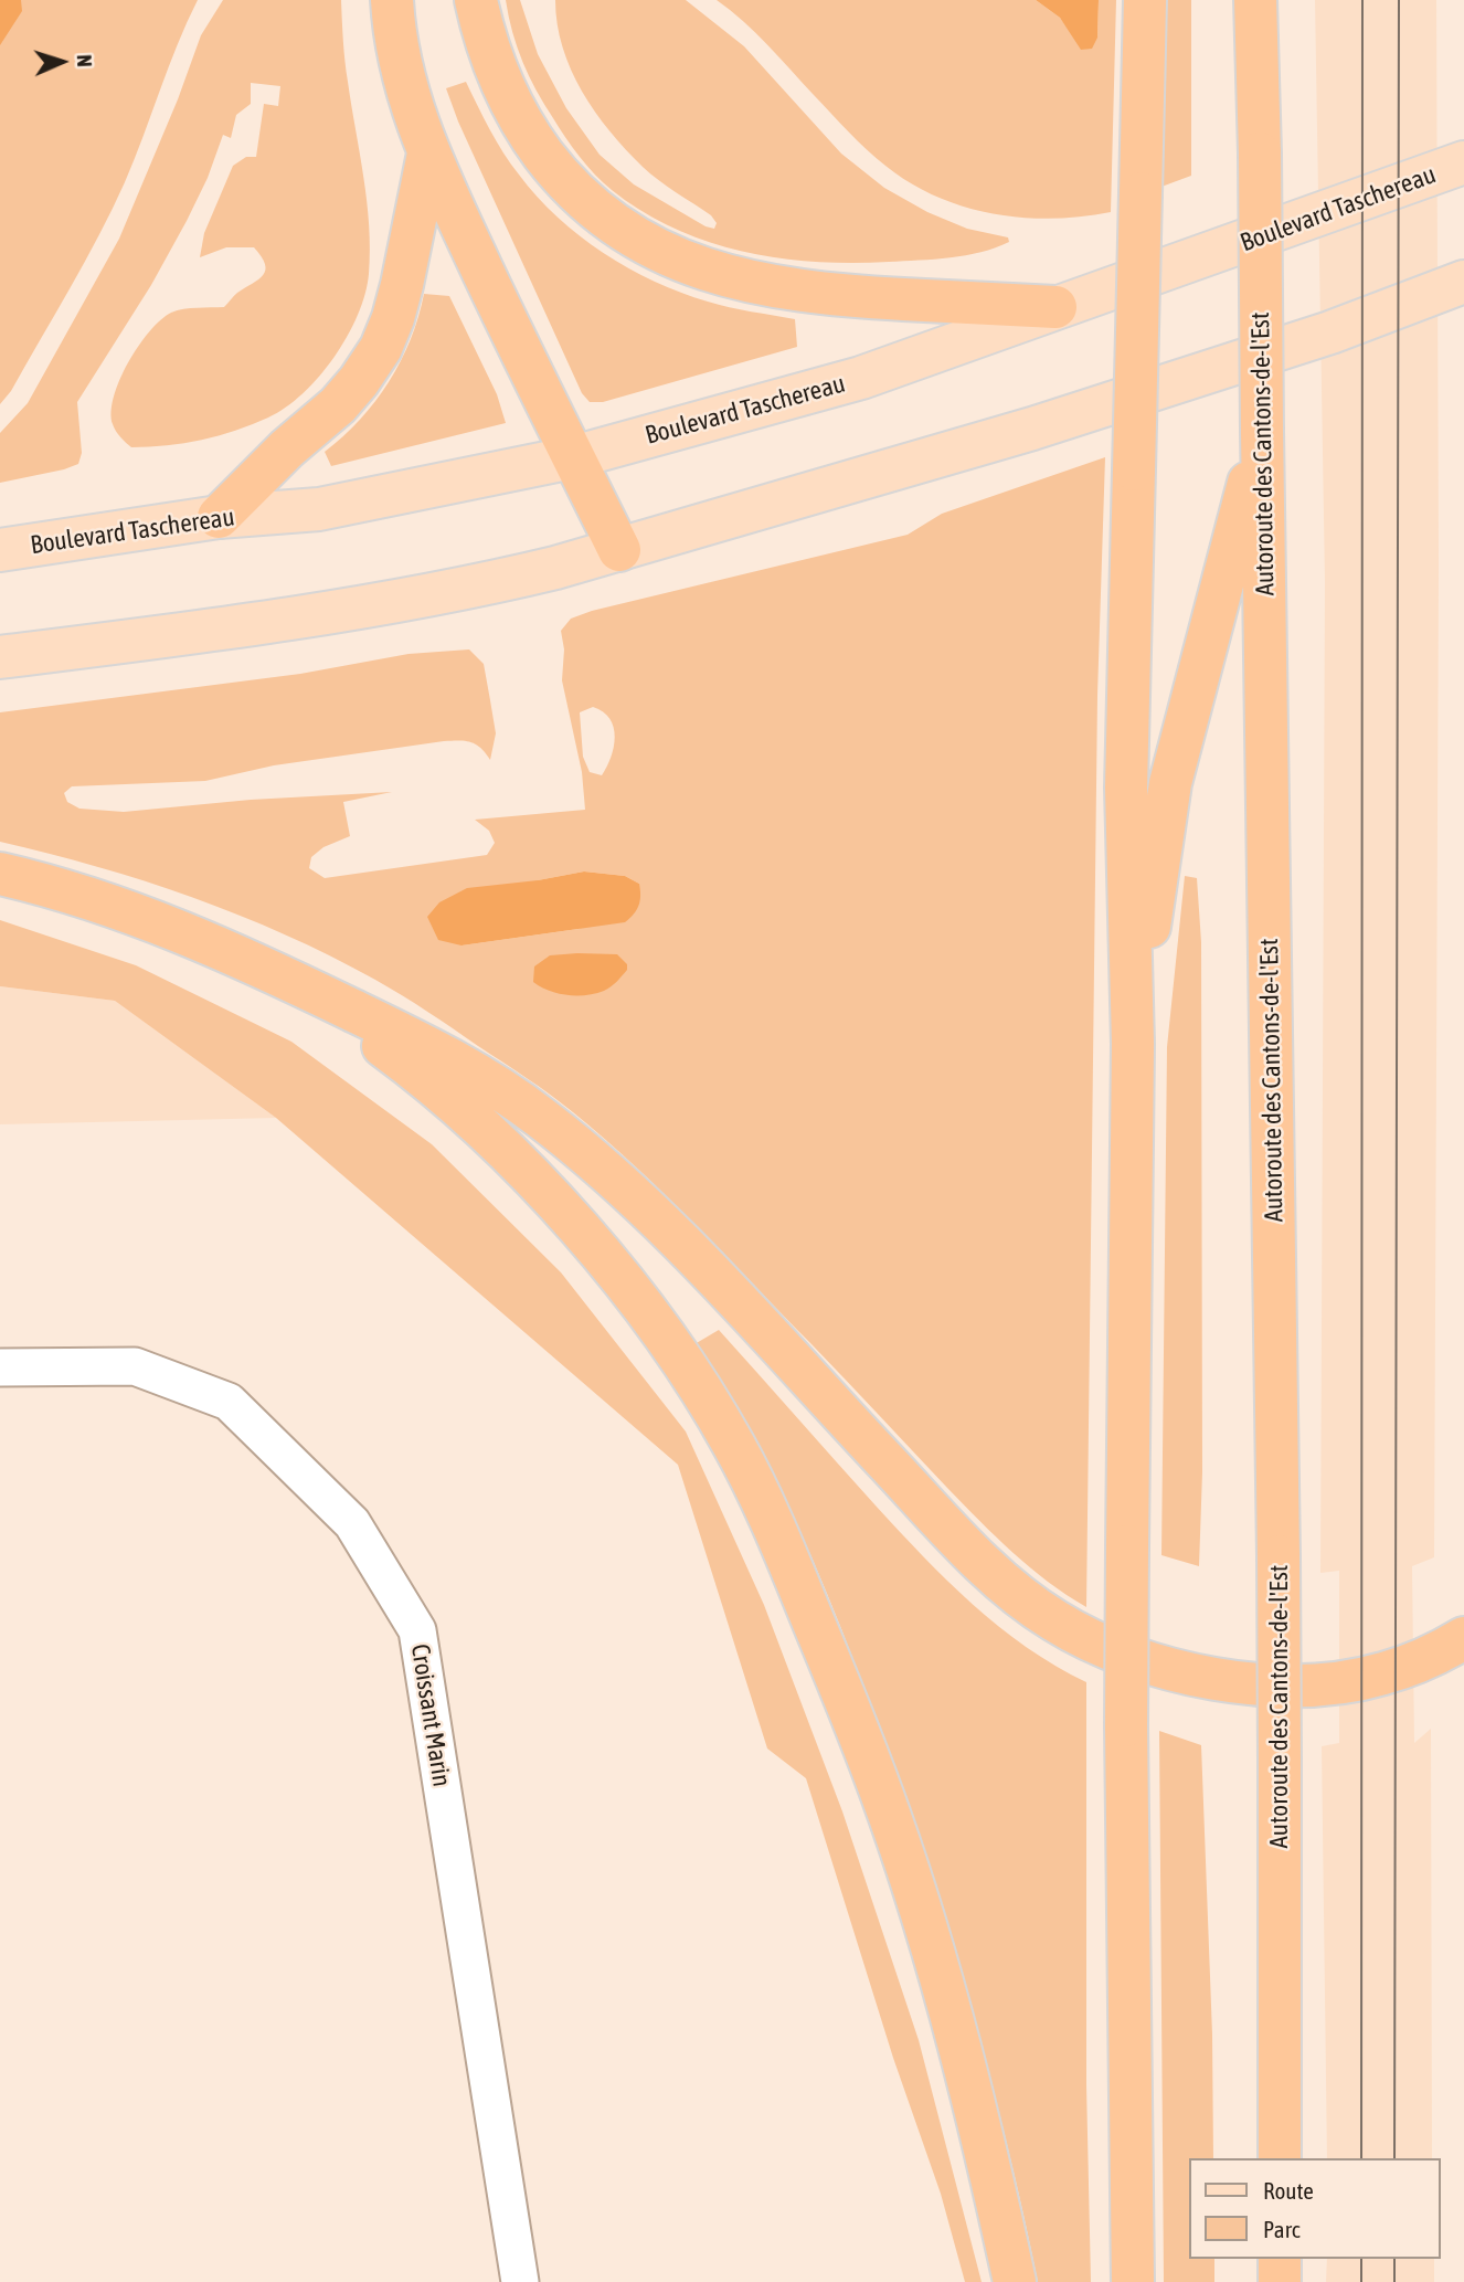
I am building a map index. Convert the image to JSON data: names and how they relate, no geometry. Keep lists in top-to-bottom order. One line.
{"streets":{"highway":["Autoroute des Cantons-de-l'Est"],"main road":["Boulevard Taschereau"],"street":["Croissant Marin"]},"legend":["Route","Parc"],"north":"right"}
